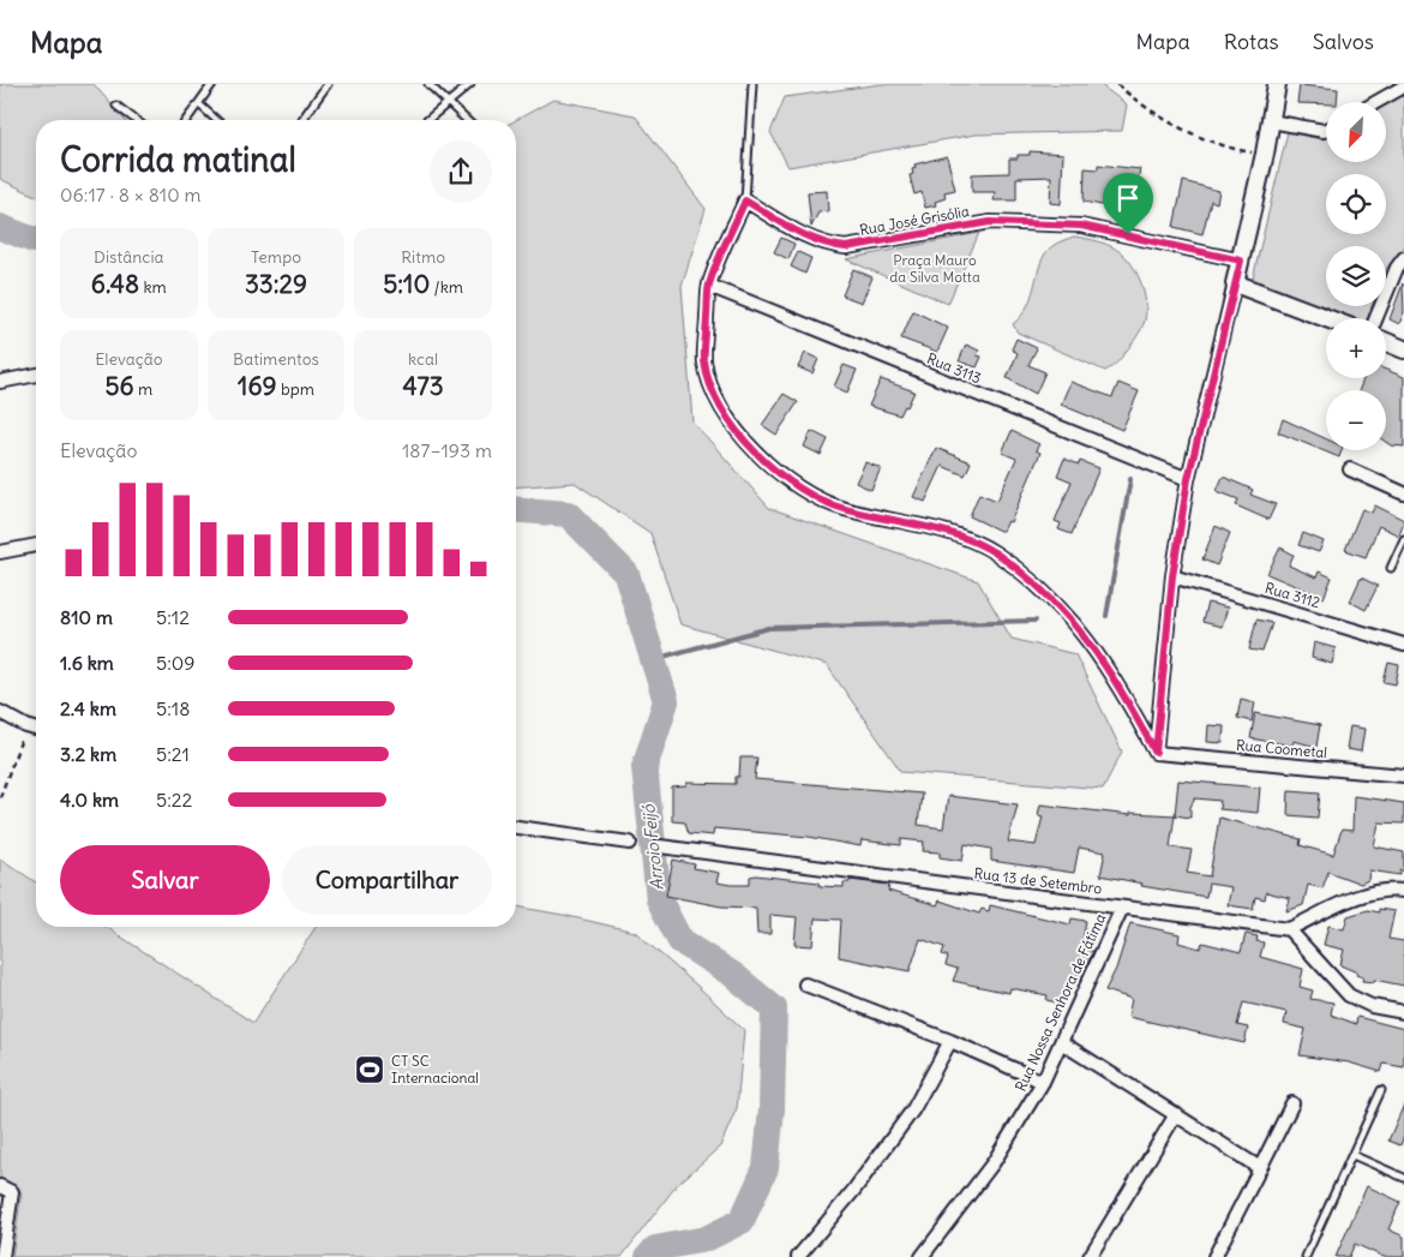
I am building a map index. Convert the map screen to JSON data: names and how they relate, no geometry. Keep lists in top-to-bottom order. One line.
{"streets":{"street":["Rua José Grisólia","Rua 3113","Rua 3112","Rua Coometal","Rua 13 de Setembro","Rua Nossa Senhora de Fátima"]},"crossings":[["Rua 13 de Setembro","Rua Nossa Senhora de Fátima"]],"water":["Arroio Feijó"],"parks":["Praça Mauro da Silva Motta"],"places":{"sports":["CT SC Internacional"]},"north":"bottom left","page":{"header":"Mapa","nav":["Mapa","Rotas","Salvos"],"map_buttons":["+","−"],"heading":["Corrida matinal","06:17 · 8 × 810 m"],"stats":[["Distância","6.48 km"],["Tempo","33:29"],["Ritmo","5:10 /km"],["Elevação","56 m"],["Batimentos","169 bpm"],["kcal","473"]],"chart":["Elevação","187–193 m"],"list":[{"name":"810 m","note":"5:12"},{"name":"1.6 km","note":"5:09"},{"name":"2.4 km","note":"5:18"},{"name":"3.2 km","note":"5:21"},{"name":"4.0 km","note":"5:22"}],"buttons":["Salvar","Compartilhar"]}}
